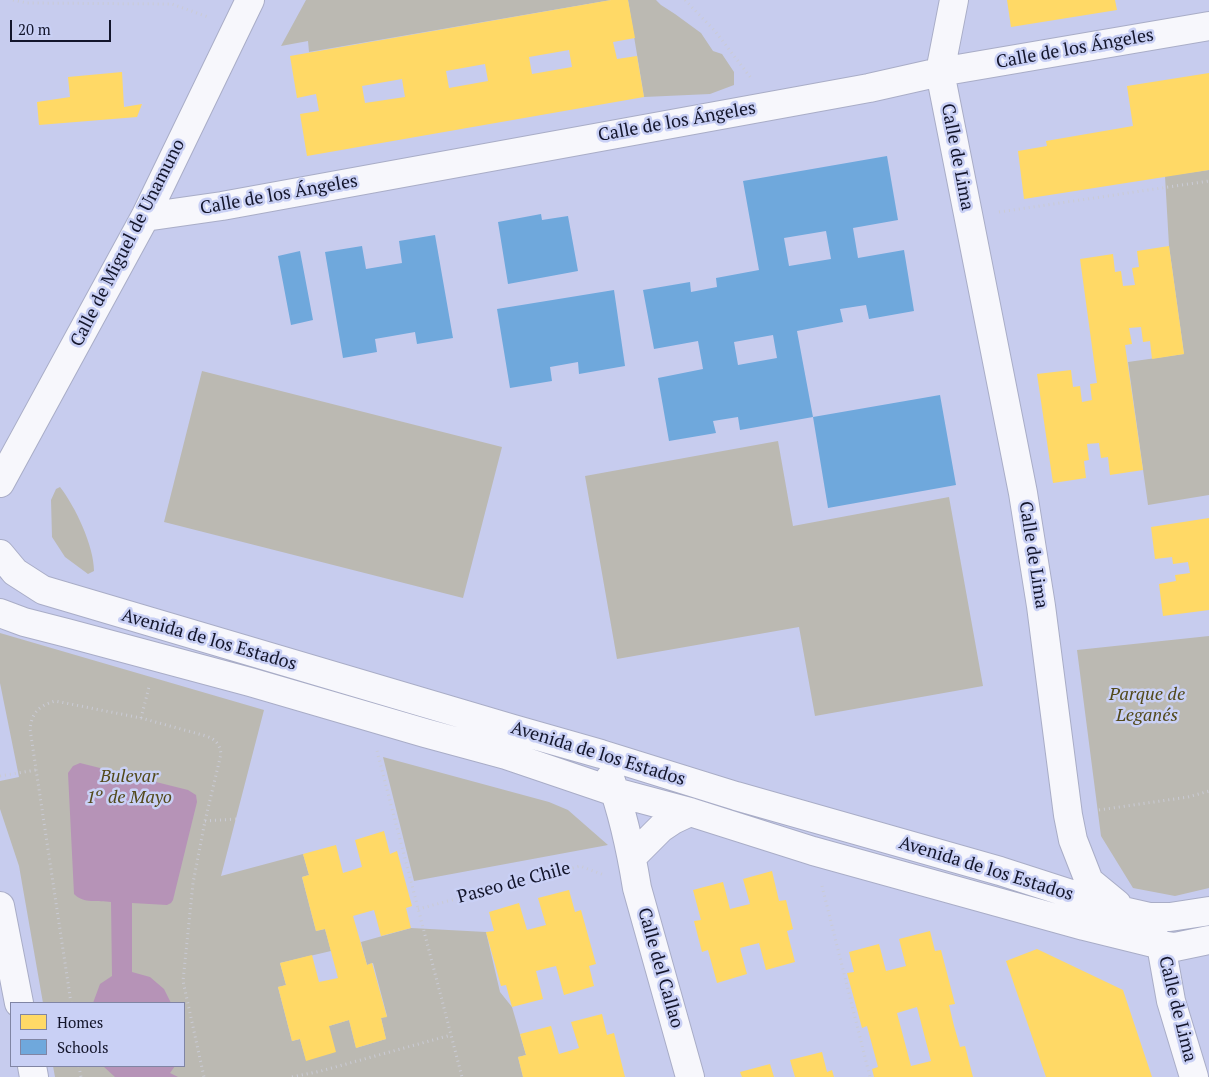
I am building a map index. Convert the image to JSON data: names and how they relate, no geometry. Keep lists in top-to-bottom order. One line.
{"streets":{"street":["Calle de los Ángeles","Calle de Lima","Calle de Miguel de Unamuno","Avenida de los Estados","Calle del Callao"],"path":["Paseo de Chile"]},"crossings":[["Calle de los Ángeles","Calle de Lima"],["Calle de los Ángeles","Calle de Miguel de Unamuno"],["Calle de Lima","Avenida de los Estados"],["Avenida de los Estados","Calle del Callao"],["Paseo de Chile","Calle del Callao"]],"parks":["Parque de Leganés","Bulevar 1º de Mayo"],"legend":["Homes","Schools"],"scale_bar":"20 m"}
